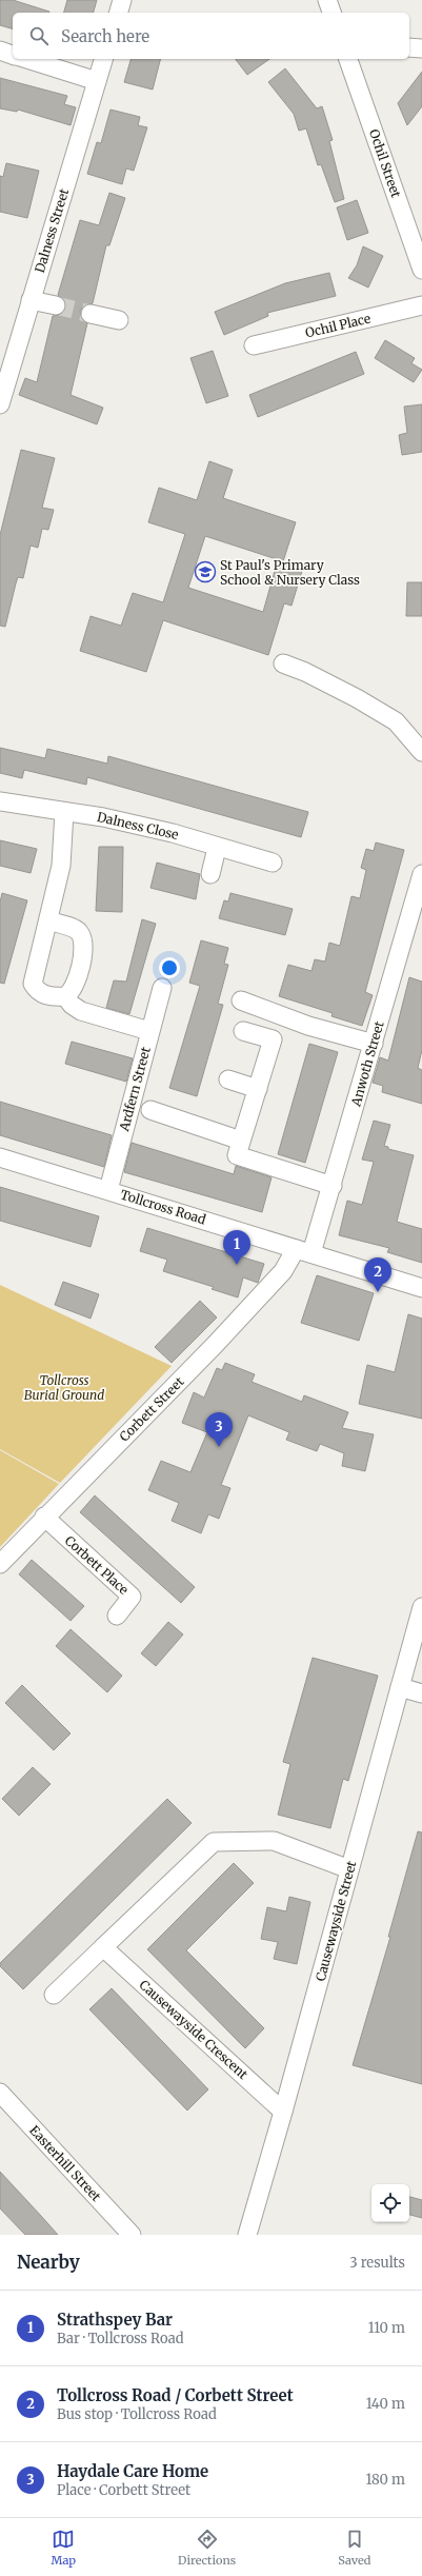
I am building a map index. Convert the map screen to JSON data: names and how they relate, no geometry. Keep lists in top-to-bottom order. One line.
{"streets":{"street":["Ochil Street","Dalness Street","Ochil Place","Dalness Close","Anwoth Street","Ardfern Street","Tollcross Road","Corbett Street","Corbett Place","Causewayside Street","Causewayside Crescent","Easterhill Street"]},"crossings":[["Anwoth Street","Tollcross Road"],["Anwoth Street","Corbett Street"],["Ardfern Street","Tollcross Road"],["Tollcross Road","Corbett Street"],["Corbett Street","Corbett Place"],["Causewayside Street","Causewayside Crescent"]],"parks":["Tollcross Burial Ground"],"places":{"school or university":["St Paul's Primary School & Nursery Class"]},"page":{"search":"Search here","pins":["1","2","3"],"heading":["Nearby","3 results"],"list":[{"mark":"1","name":"Strathspey Bar","note":"Bar · Tollcross Road","value":"110 m"},{"mark":"2","name":"Tollcross Road / Corbett Street","note":"Bus stop · Tollcross Road","value":"140 m"},{"mark":"3","name":"Haydale Care Home","note":"Place · Corbett Street","value":"180 m"}],"nav":["Map","Directions","Saved"]}}
